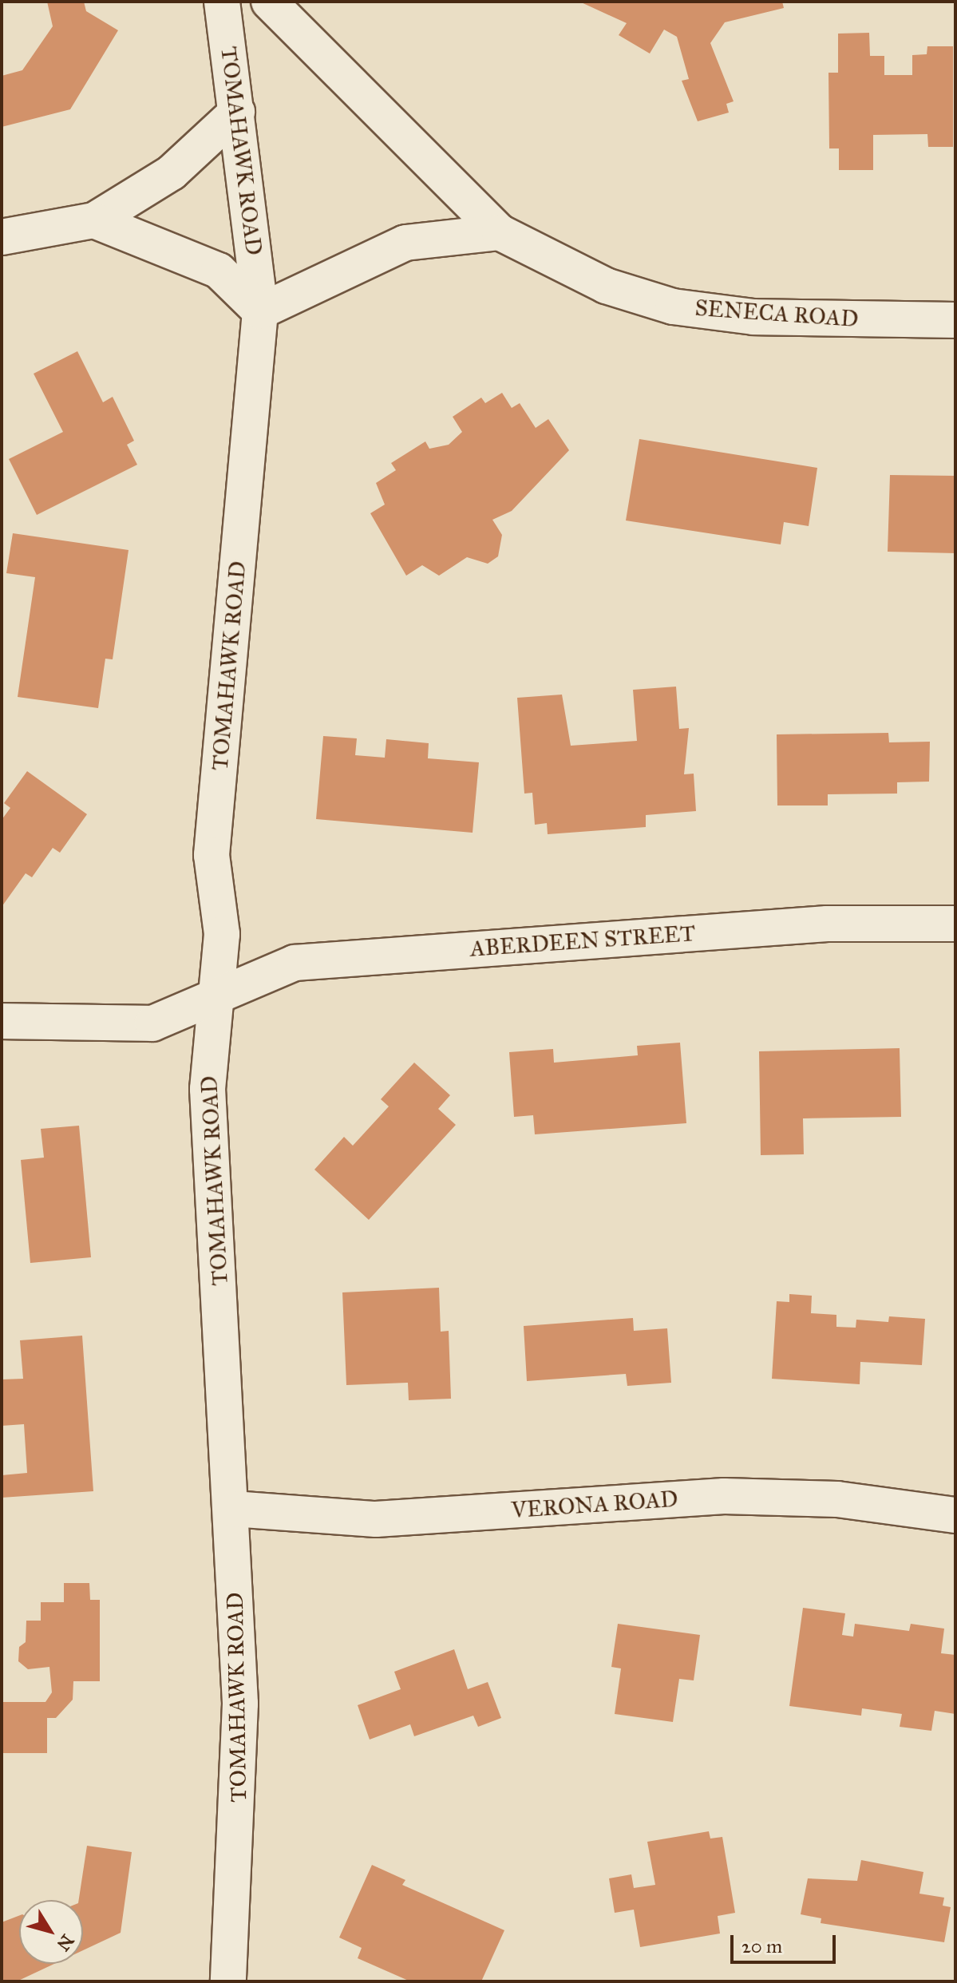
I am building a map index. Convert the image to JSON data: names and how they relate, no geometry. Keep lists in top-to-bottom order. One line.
{"streets":{"street":["TOMAHAWK ROAD","SENECA ROAD","ABERDEEN STREET","VERONA ROAD"]},"crossings":[["TOMAHAWK ROAD","ABERDEEN STREET"],["TOMAHAWK ROAD","VERONA ROAD"]],"scale_bar":"20 m","north":"bottom right"}
